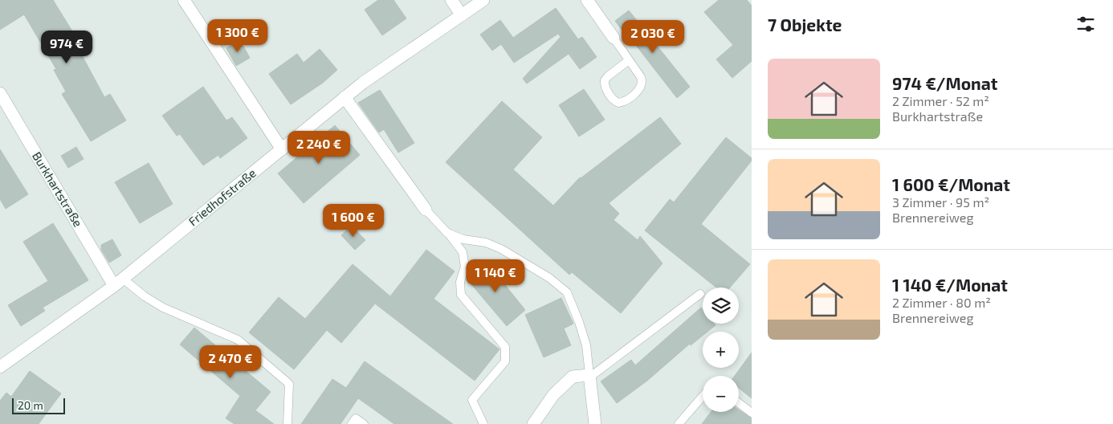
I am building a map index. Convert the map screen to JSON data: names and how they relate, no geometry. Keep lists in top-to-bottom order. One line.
{"streets":{"street":["Burkhartstraße","Friedhofstraße"]},"crossings":[["Burkhartstraße","Friedhofstraße"]],"scale_bar":"20 m","page":{"heading":"7 Objekte","price":["1 300 €","2 030 €","974 €","2 240 €","1 600 €","1 140 €","2 470 €"],"list":[{"name":"974 €/Monat","note":"2 Zimmer · 52 m² · Burkhartstraße"},{"name":"1 600 €/Monat","note":"3 Zimmer · 95 m² · Brennereiweg"},{"name":"1 140 €/Monat","note":"2 Zimmer · 80 m² · Brennereiweg"}],"map_buttons":["+","−"],"scale":"20 m"}}
